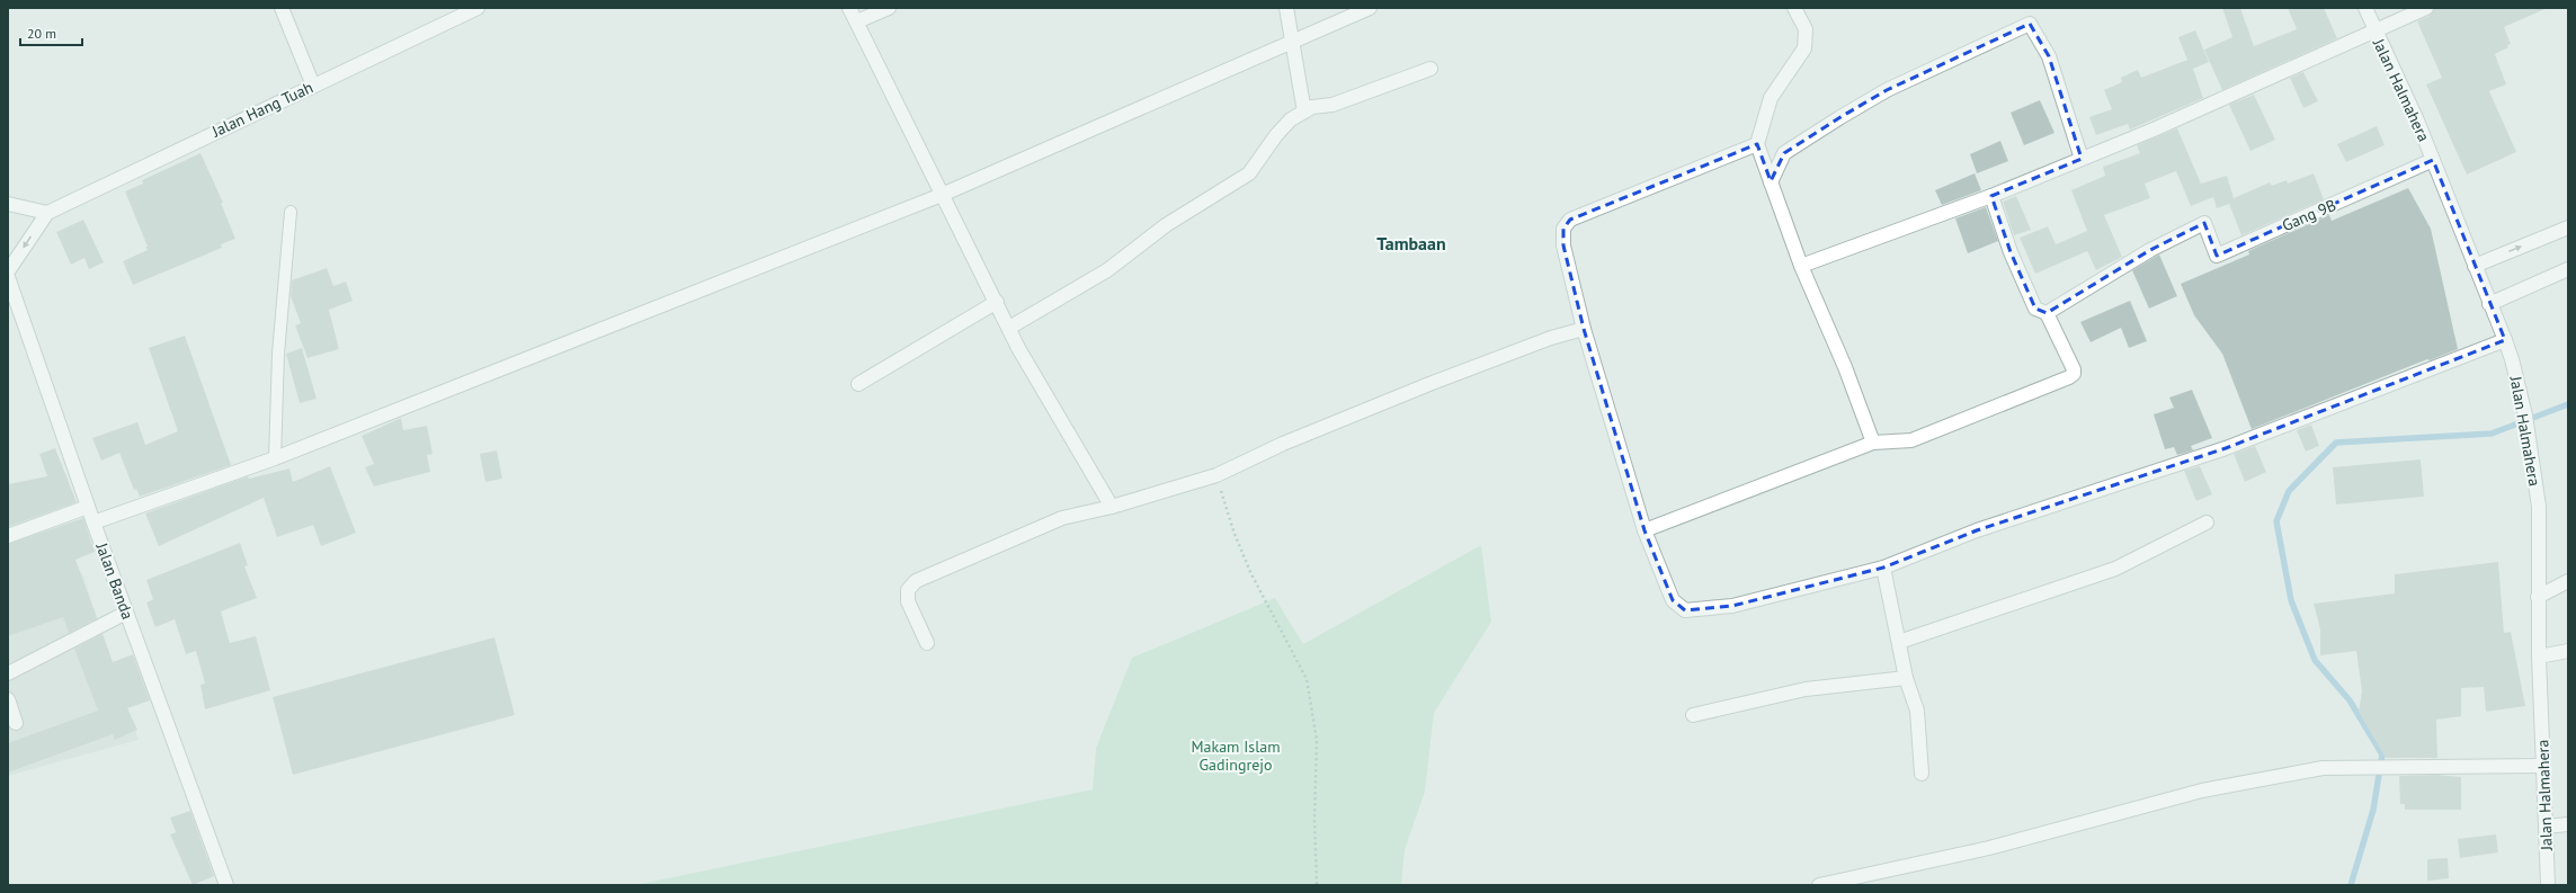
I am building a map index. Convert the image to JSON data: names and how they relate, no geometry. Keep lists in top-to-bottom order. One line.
{"streets":{"street":["Jalan Halmahera","Jalan Hang Tuah","Gang 9B","Jalan Banda"]},"crossings":[["Jalan Halmahera","Gang 9B"]],"districts":["Tambaan"],"parks":["Makam Islam Gadingrejo"],"scale_bar":"20 m"}
